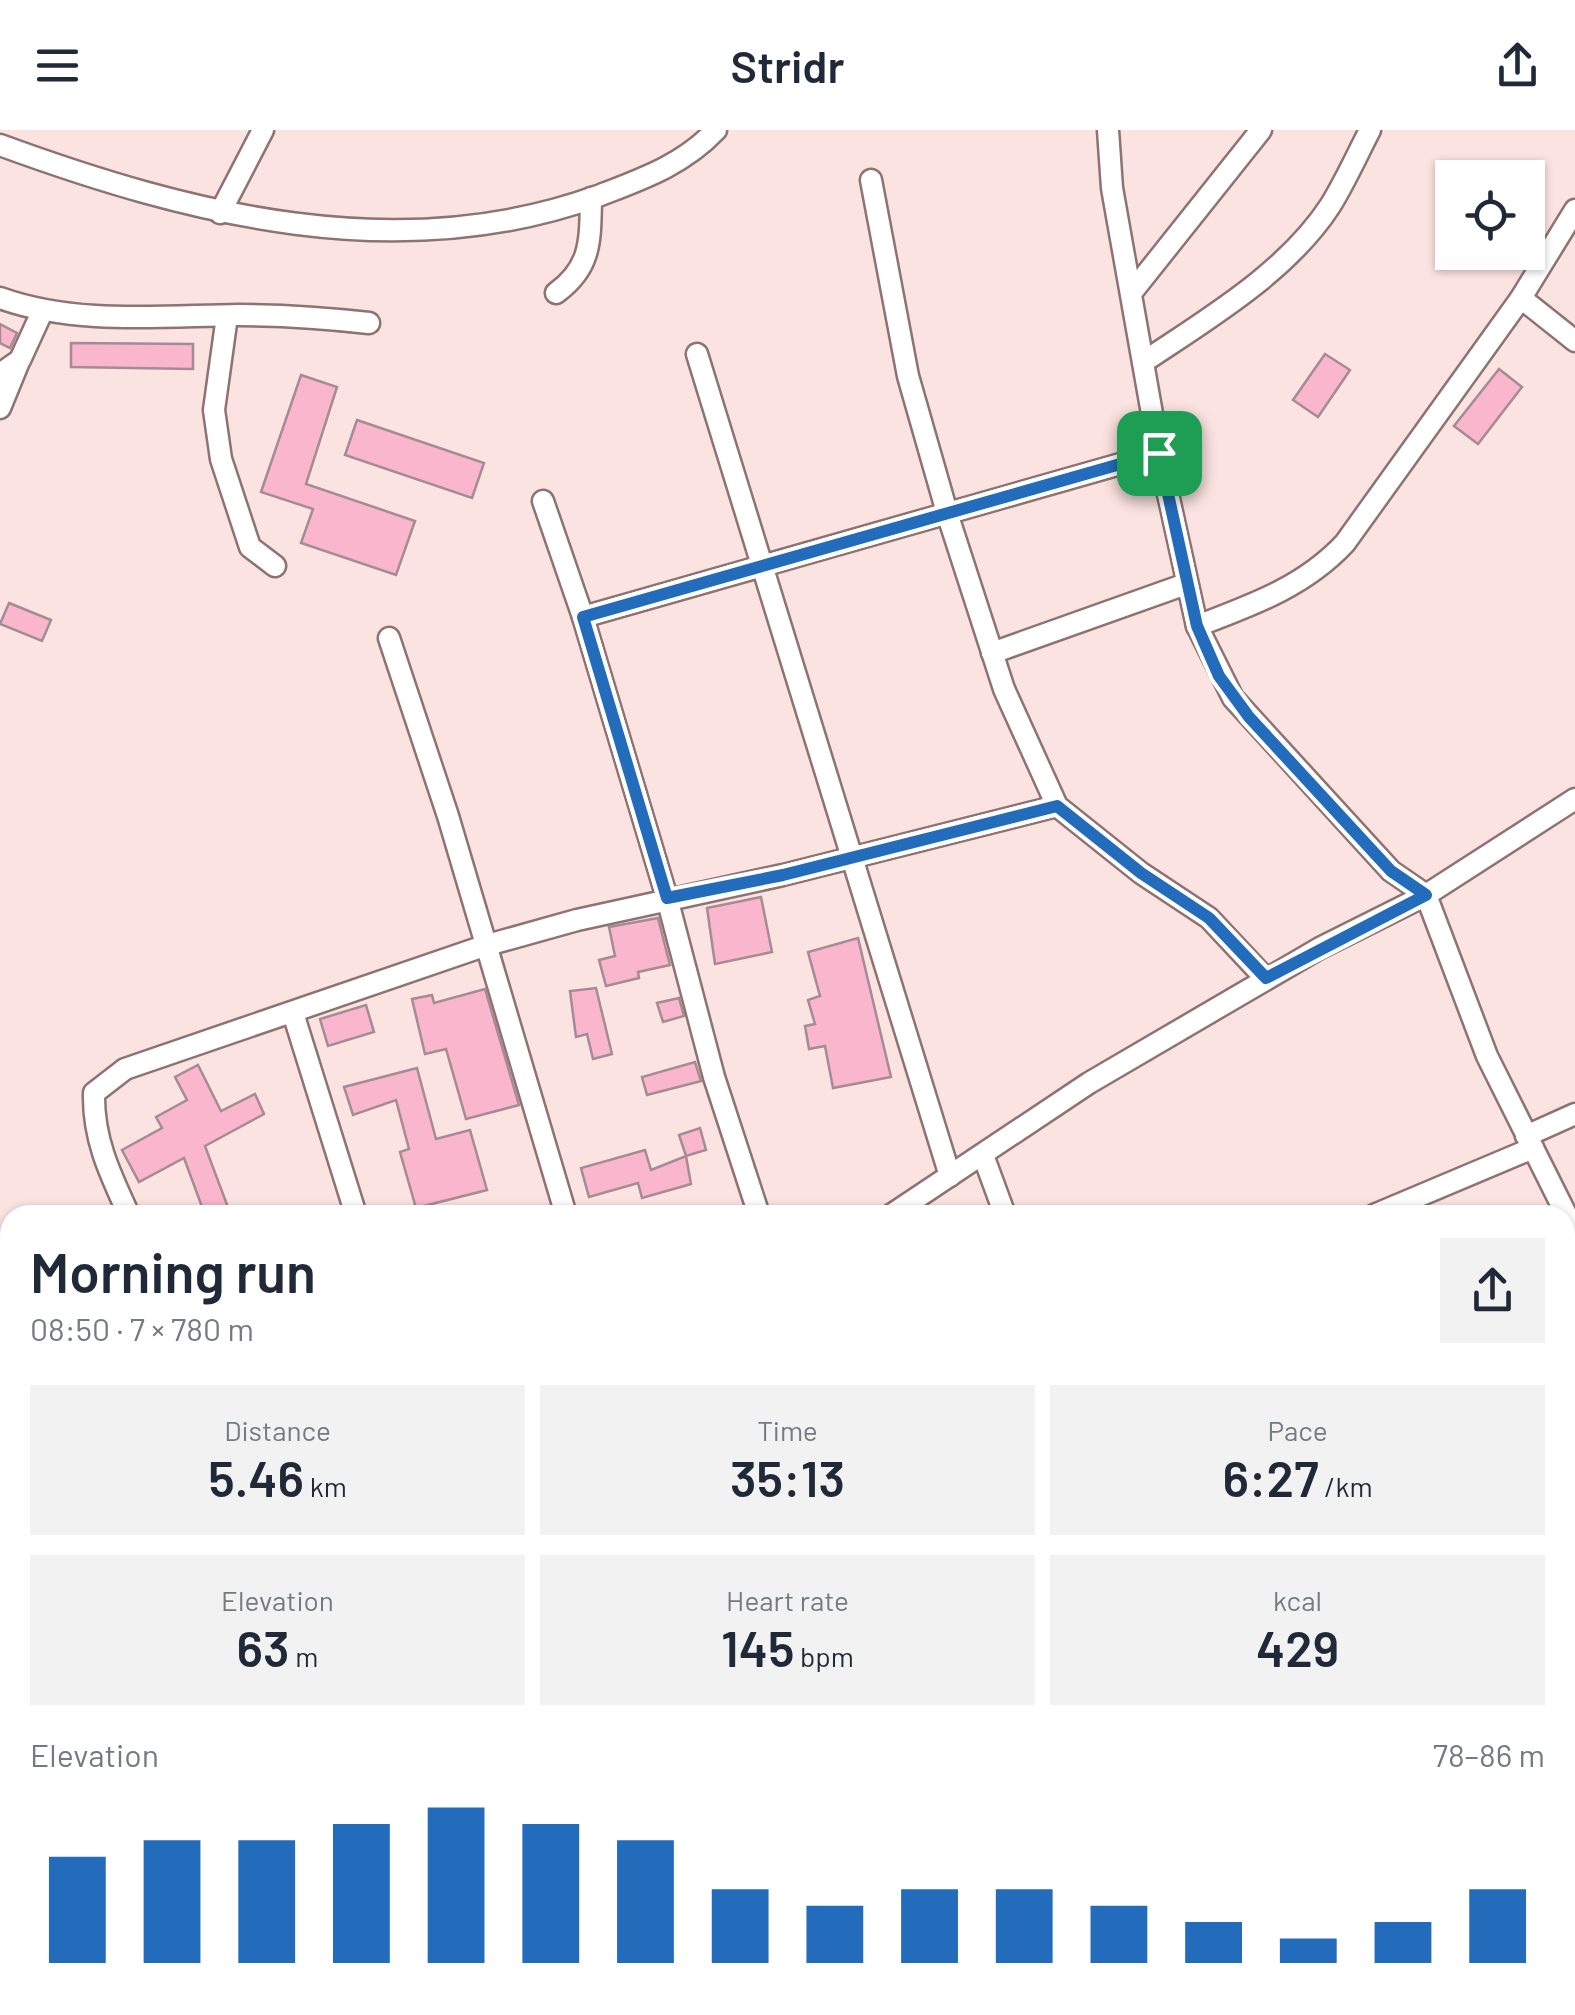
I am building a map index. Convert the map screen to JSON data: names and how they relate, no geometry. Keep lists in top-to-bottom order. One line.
{"page":{"header":"Stridr","heading":["Morning run","08:50 · 7 × 780 m"],"stats":[["Distance","5.46 km"],["Time","35:13"],["Pace","6:27 /km"],["Elevation","63 m"],["Heart rate","145 bpm"],["kcal","429"]],"chart":["Elevation","78–86 m"]}}
